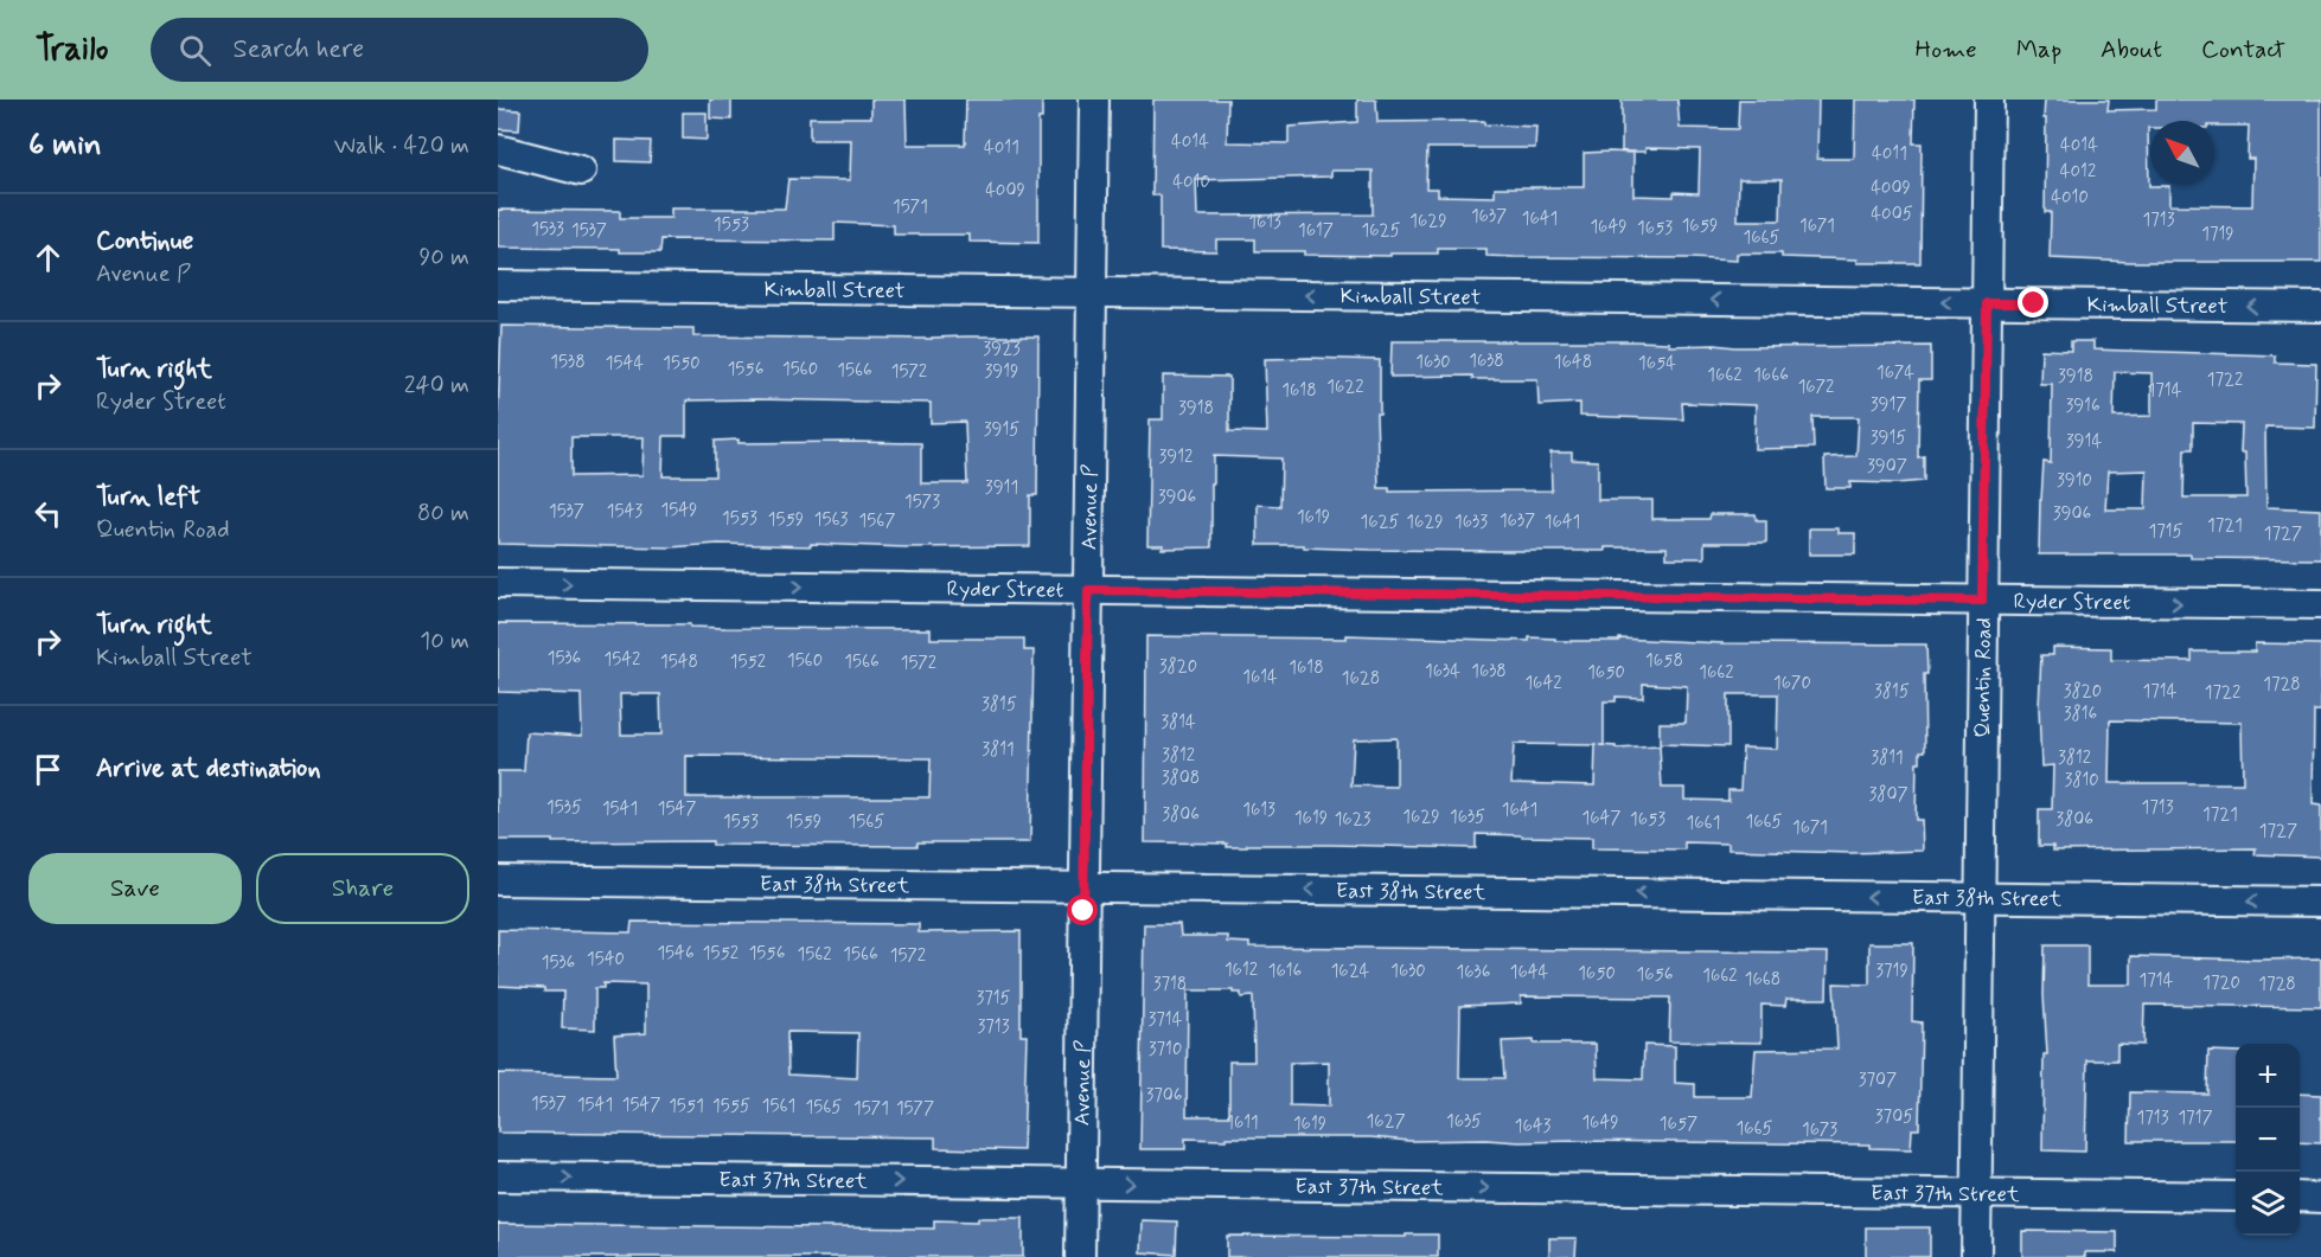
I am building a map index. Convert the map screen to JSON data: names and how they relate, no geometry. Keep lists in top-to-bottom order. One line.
{"streets":{"street":["Kimball Street","Avenue P","Ryder Street","Quentin Road","East 38th Street","East 37th Street"]},"crossings":[["Kimball Street","Avenue P"],["Kimball Street","Quentin Road"],["Avenue P","Ryder Street"],["Avenue P","East 38th Street"],["Avenue P","East 37th Street"],["Ryder Street","Quentin Road"],["Quentin Road","East 38th Street"],["Quentin Road","East 37th Street"]],"one_way":["Kimball Street","Ryder Street","East 38th Street","East 37th Street"],"house_numbers":["4014","4014","4011","4011","4012","4010","4009","4009","4010","1571","4005","1637","1641","1713","1629","1613","1553","1659","1671","1649","1653","1533","1537","1617","1625","1719","1665","3923","1638","1538","1630","1648","1544","1550","1654","1556","1560","1566","1572","3919","1674","1662","1666","3918","1722","1622","1672","1618","1714","3917","3916","3918","3915","3915","3914","3912","3907","3910","3911","3906","1573","1549","1537","1543","3906","1619","1553","1559","1563","1567","1637","1625","1629","1633","1641","1721","1715","1727","1536","1542","1560","1658","1548","1552","1566","1572","3820","1618","1634","1638","1650","1662","1614","1628","1642","1670","1728","3815","3820","1714","1722","3815","3816","3814","3811","3812","3811","3812","3808","3810","3807","1535","1713","1541","1547","1613","1641","3806","1721","1629","1635","1619","1647","1623","1653","3806","1553","1559","1565","1665","1661","1671","1727","1546","1552","1556","1562","1566","1572","1540","1536","1612","1616","1624","1630","3719","1636","1644","1650","1656","1662","1668","1714","1720","3718","1728","3715","3714","3713","3710","3707","3706","1537","1541","1547","1551","1555","1561","1565","1571","1577","3705","1713","1717","1627","1635","1611","1649","1619","1657","1643","1665","1673"],"north":"top left","page":{"header":"Trailo","search":"Search here","nav":["Home","Map","About","Contact"],"heading":["6 min","Walk · 420 m"],"list":[["Continue","Avenue P","90 m"],["Turn right","Ryder Street","240 m"],["Turn left","Quentin Road","80 m"],["Turn right","Kimball Street","10 m"],"Arrive at destination"],"buttons":["Save","Share"],"map_buttons":["+","−"]}}
